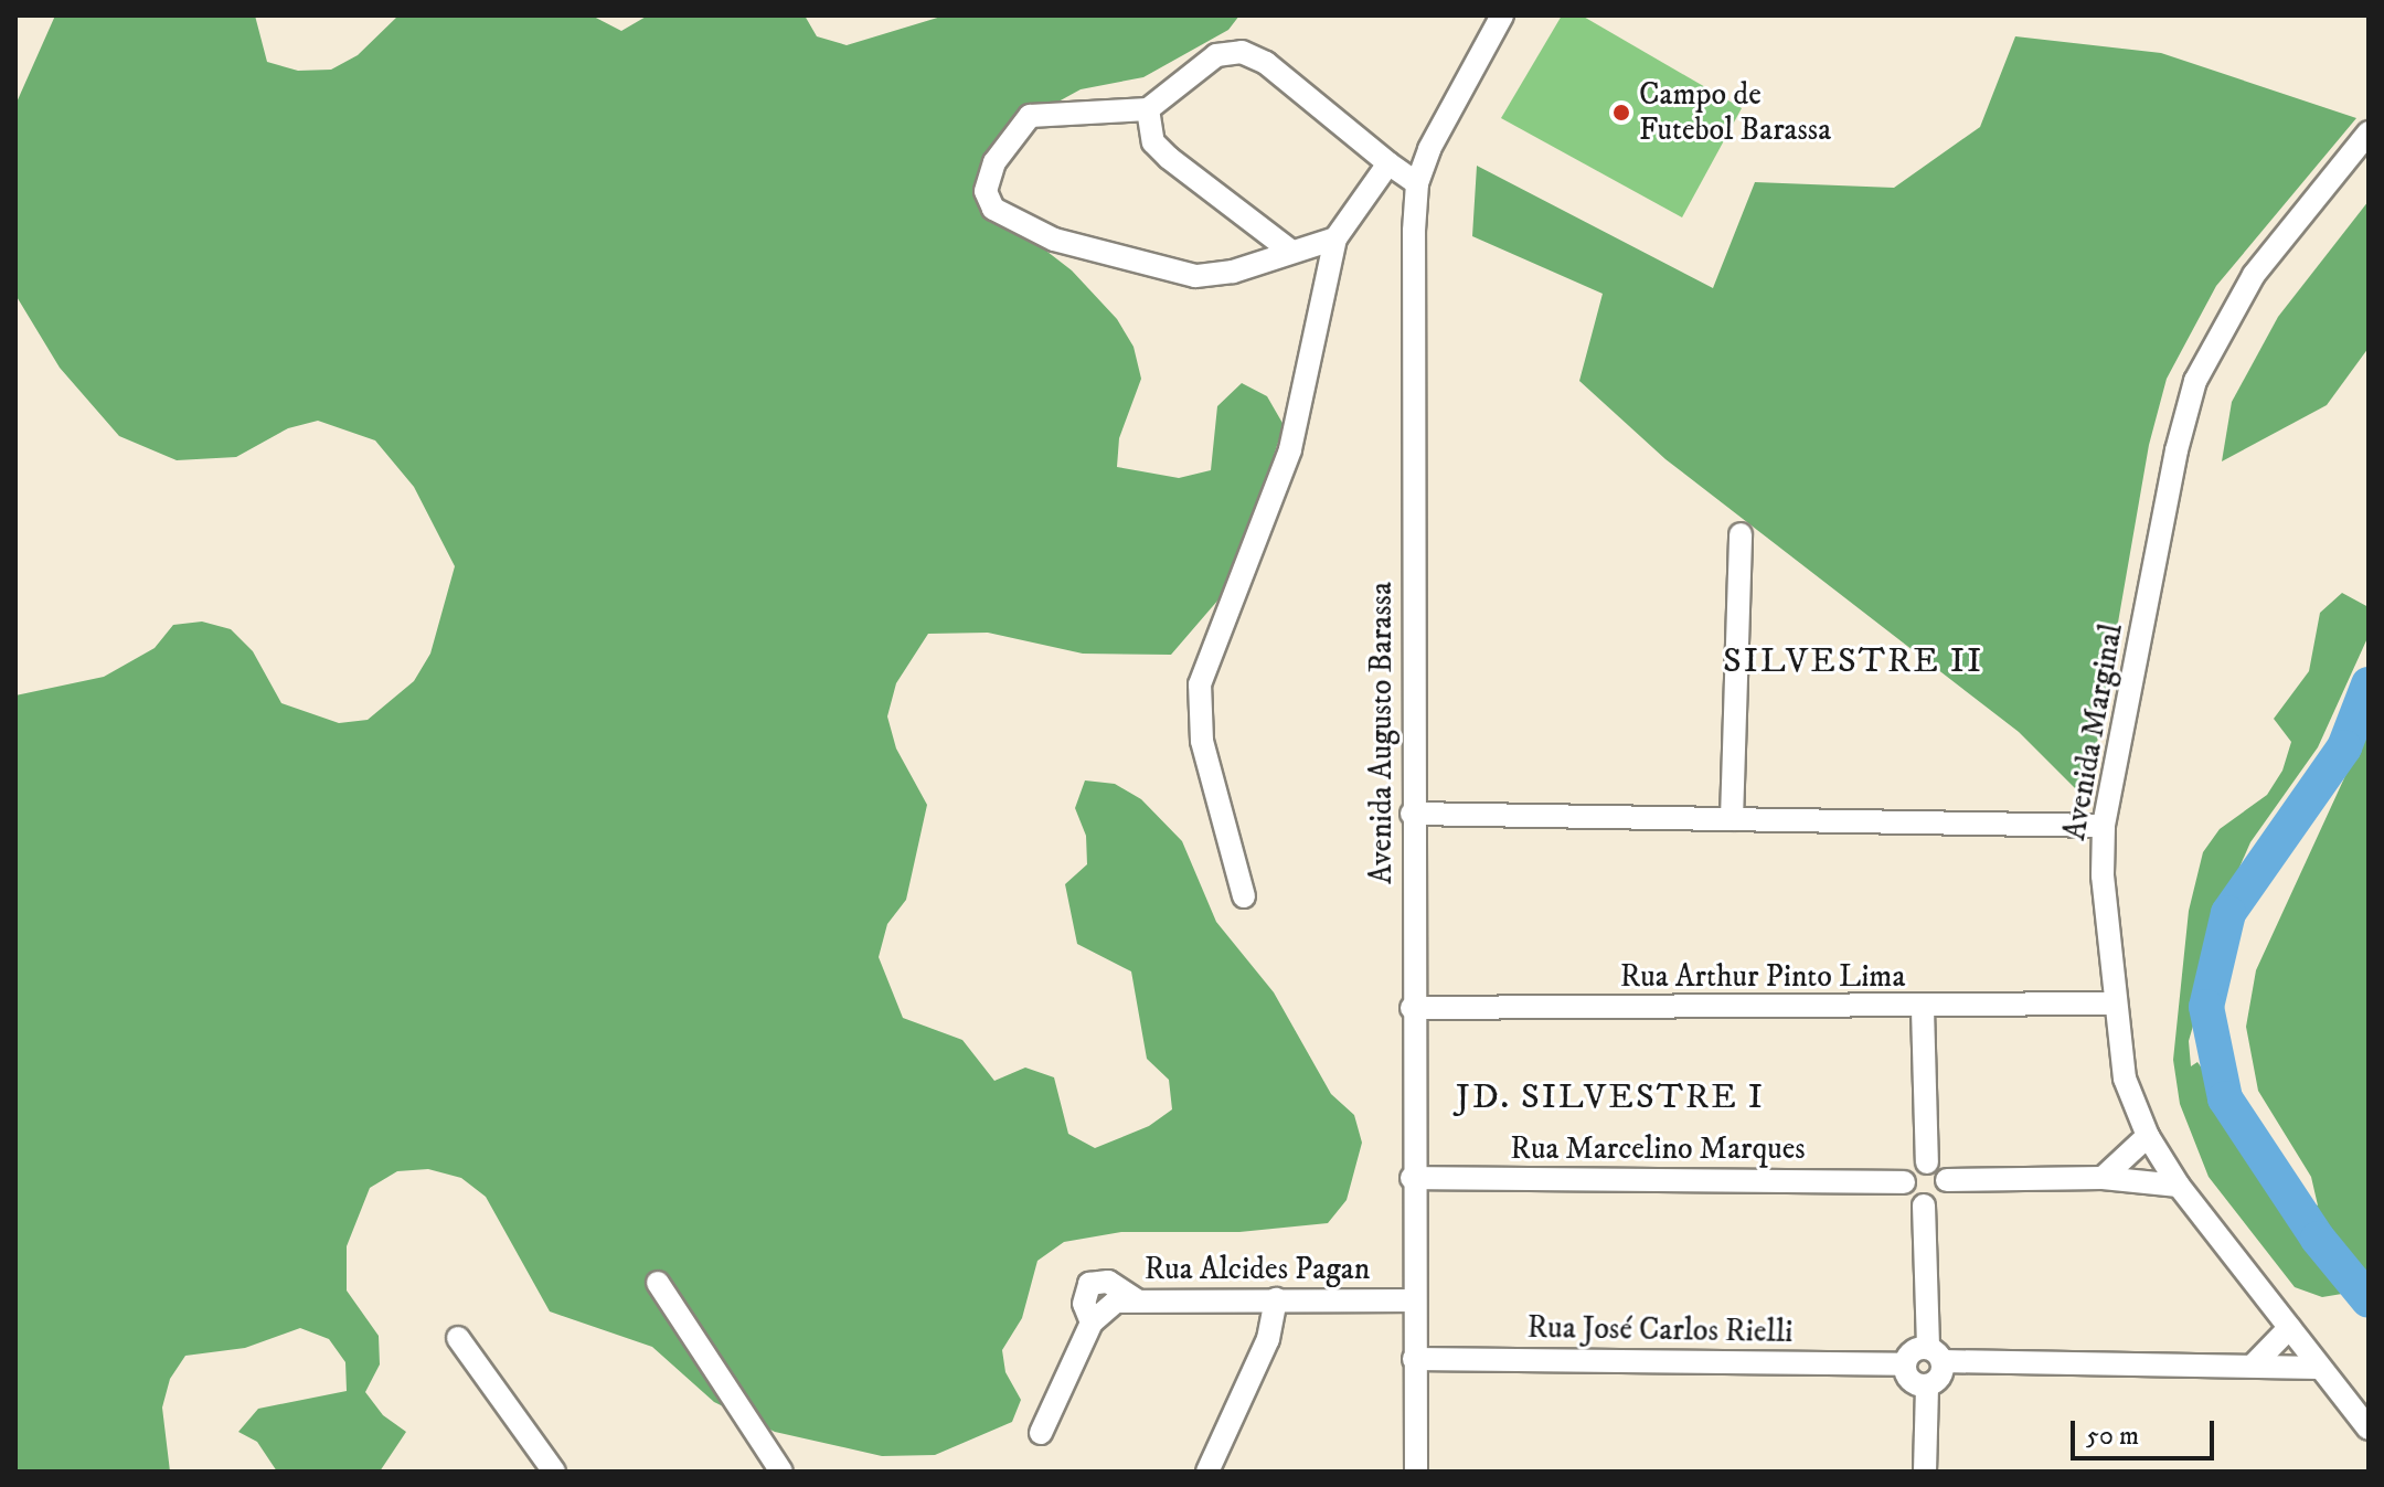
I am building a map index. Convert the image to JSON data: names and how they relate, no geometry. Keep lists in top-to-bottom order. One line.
{"streets":{"street":["Avenida Marginal","Avenida Augusto Barassa","Rua Arthur Pinto Lima","Rua Marcelino Marques","Rua Alcides Pagan","Rua José Carlos Rielli"]},"crossings":[["Avenida Marginal","Rua Arthur Pinto Lima"],["Avenida Augusto Barassa","Rua Arthur Pinto Lima"],["Avenida Augusto Barassa","Rua Marcelino Marques"],["Avenida Augusto Barassa","Rua Alcides Pagan"],["Avenida Augusto Barassa","Rua José Carlos Rielli"]],"districts":["SILVESTRE II","JD. SILVESTRE I"],"places":["Campo de Futebol Barassa"],"scale_bar":"50 m"}
